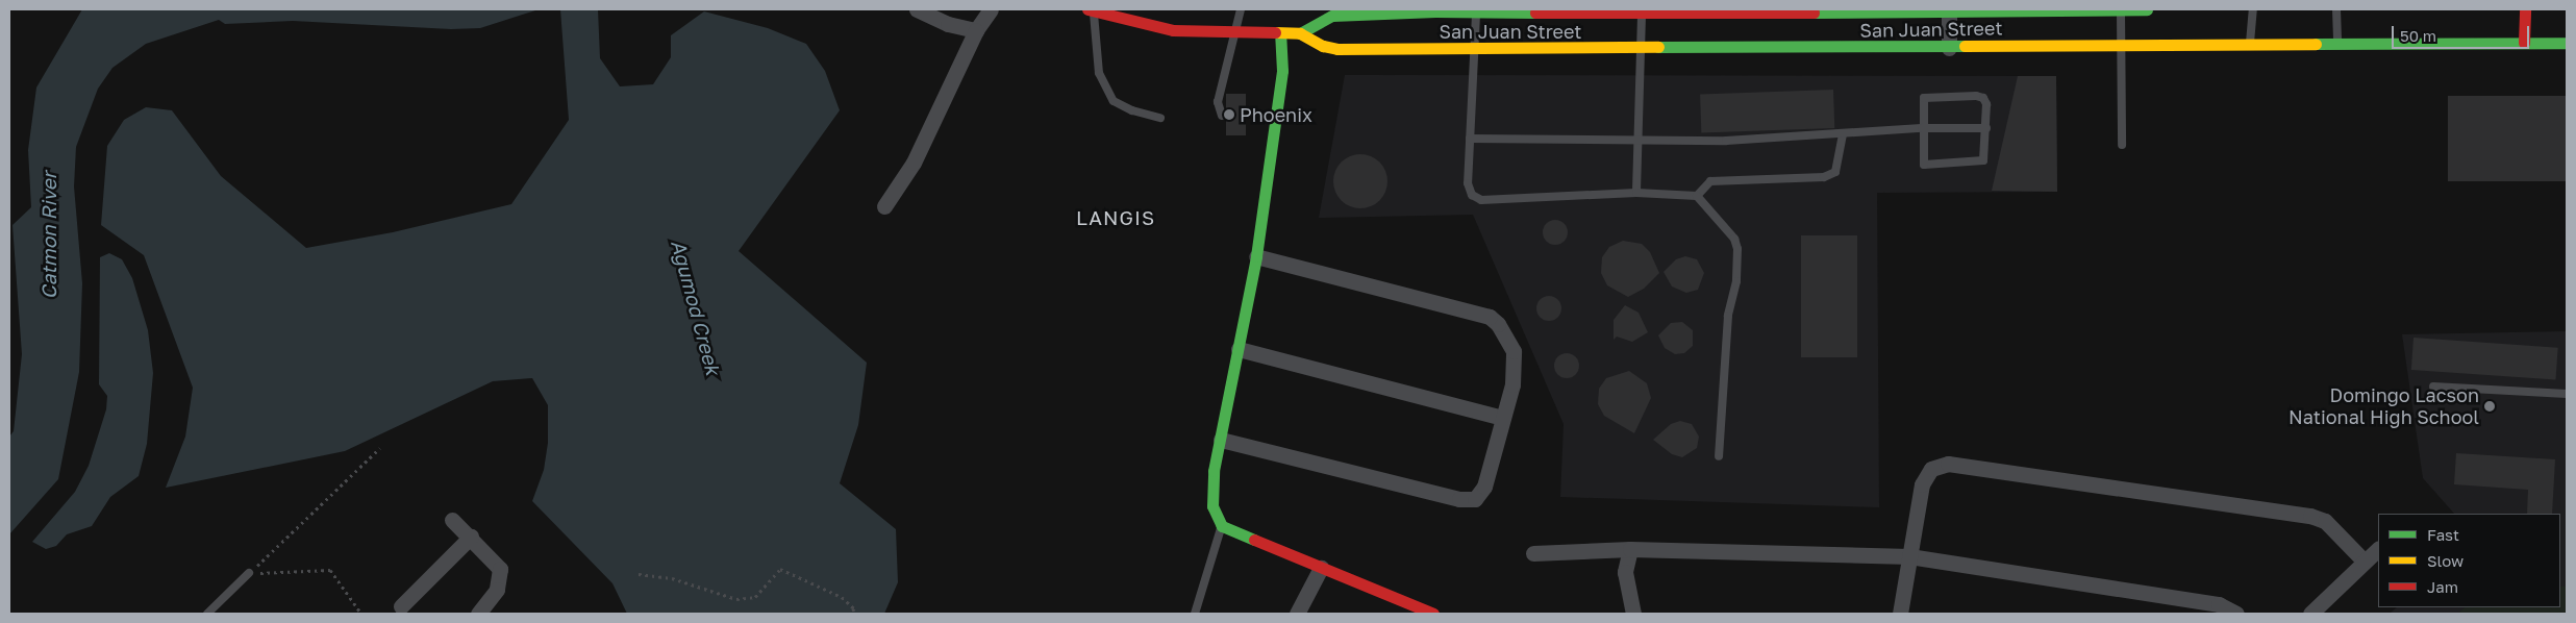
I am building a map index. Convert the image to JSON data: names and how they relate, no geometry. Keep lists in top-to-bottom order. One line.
{"streets":{"main road":["San Juan Street"]},"districts":["LANGIS"],"water":["Catmon River","Agumod Creek"],"places":["Phoenix","Domingo Lacson National High School"],"legend":["Fast","Slow","Jam"],"scale_bar":"50 m"}
